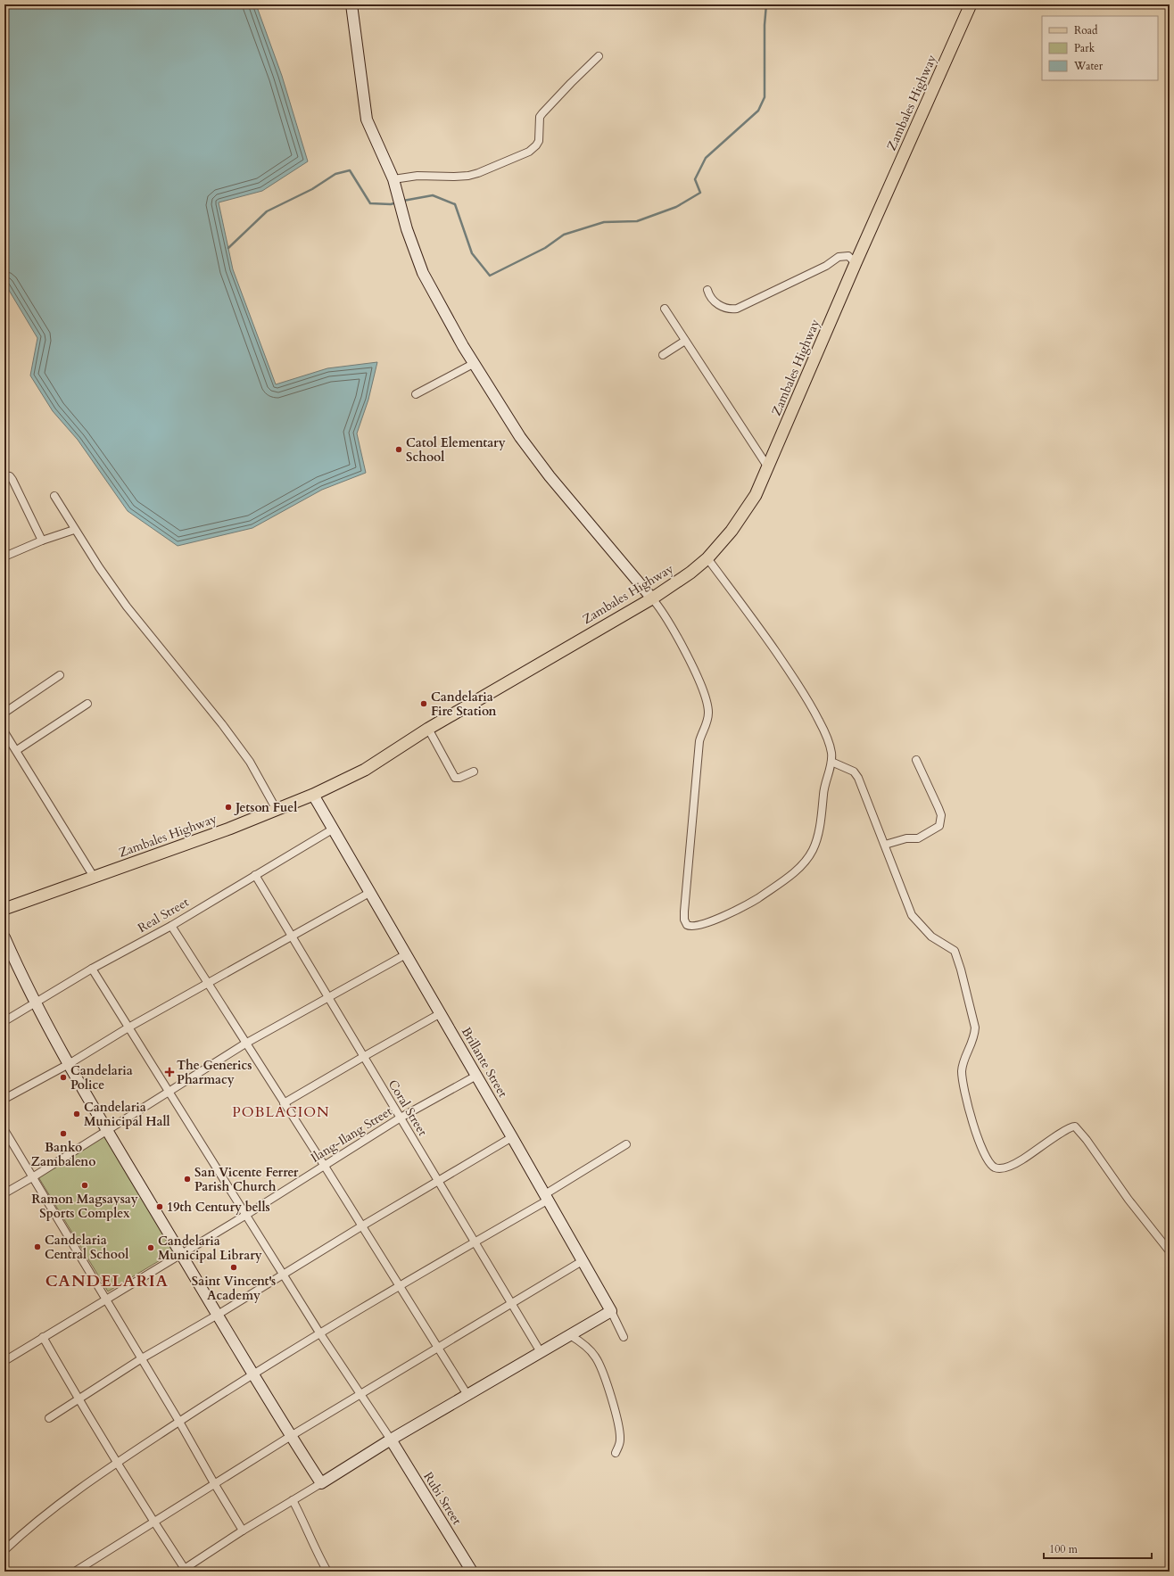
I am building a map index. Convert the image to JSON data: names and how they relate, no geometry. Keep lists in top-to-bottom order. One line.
{"streets":{"main road":["Zambales Highway"],"street":["Real Street","Brillante Street","Coral Street","Ilang-Ilang Street","Rubi Street"]},"crossings":[["Zambales Highway","Brillante Street"],["Real Street","Brillante Street"],["Real Street","Coral Street"],["Brillante Street","Ilang-Ilang Street"],["Coral Street","Ilang-Ilang Street"]],"districts":["POBLACION","CANDELARIA"],"places":{"other":["Catol Elementary School","Candelaria Fire Station","Jetson Fuel","Candelaria Police","Candelaria Municipal Hall","Banko Zambaleno","San Vicente Ferrer Parish Church","Ramon Magsaysay Sports Complex","19th Century bells","Candelaria Central School","Candelaria Municipal Library","Saint Vincent's Academy"],"health":["The Generics Pharmacy"]},"legend":["Road","Park","Water"],"scale_bar":"100 m"}
